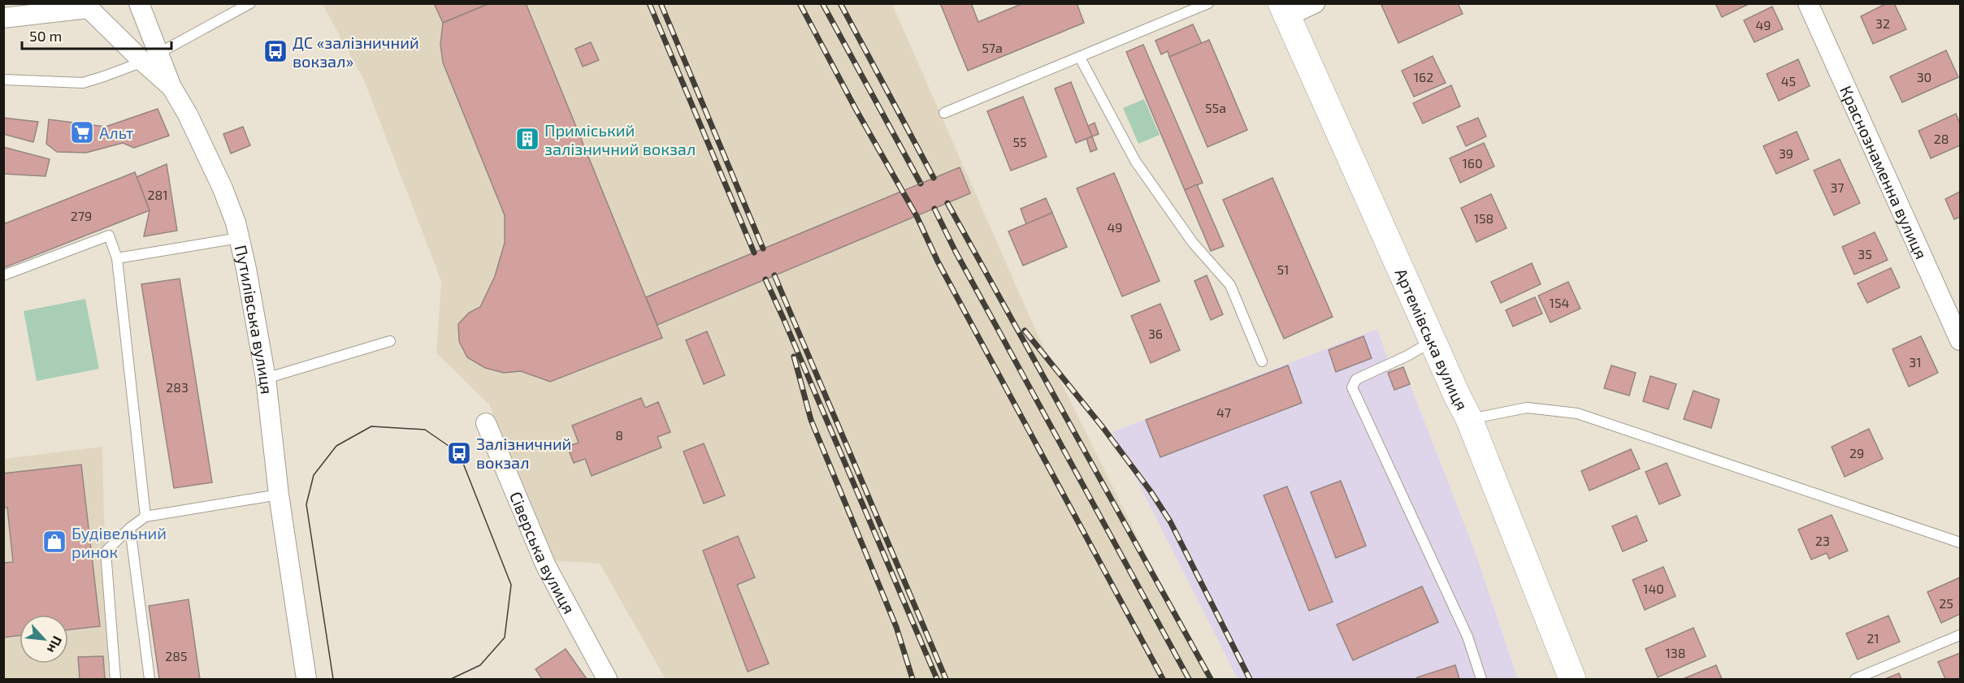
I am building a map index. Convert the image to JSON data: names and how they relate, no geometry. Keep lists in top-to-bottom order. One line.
{"streets":{"main road":["Артемівська вулиця"],"street":["Краснознаменна вулиця","Путилівська вулиця","Сіверська вулиця"]},"places":{"bus stop":["ДС «залізничний вокзал»","Залізничний вокзал"],"supermarket":["Альт"],"building":["Приміський залізничний вокзал"],"shop":["Будівельний ринок"]},"house_numbers":["32","49","57а","162","30","45","55а","28","55","39","160","37","281","279","158","49","35","51","154","36","31","283","47","8","29","23","140","25","21","138","285"],"scale_bar":"50 m","north":"bottom right"}
